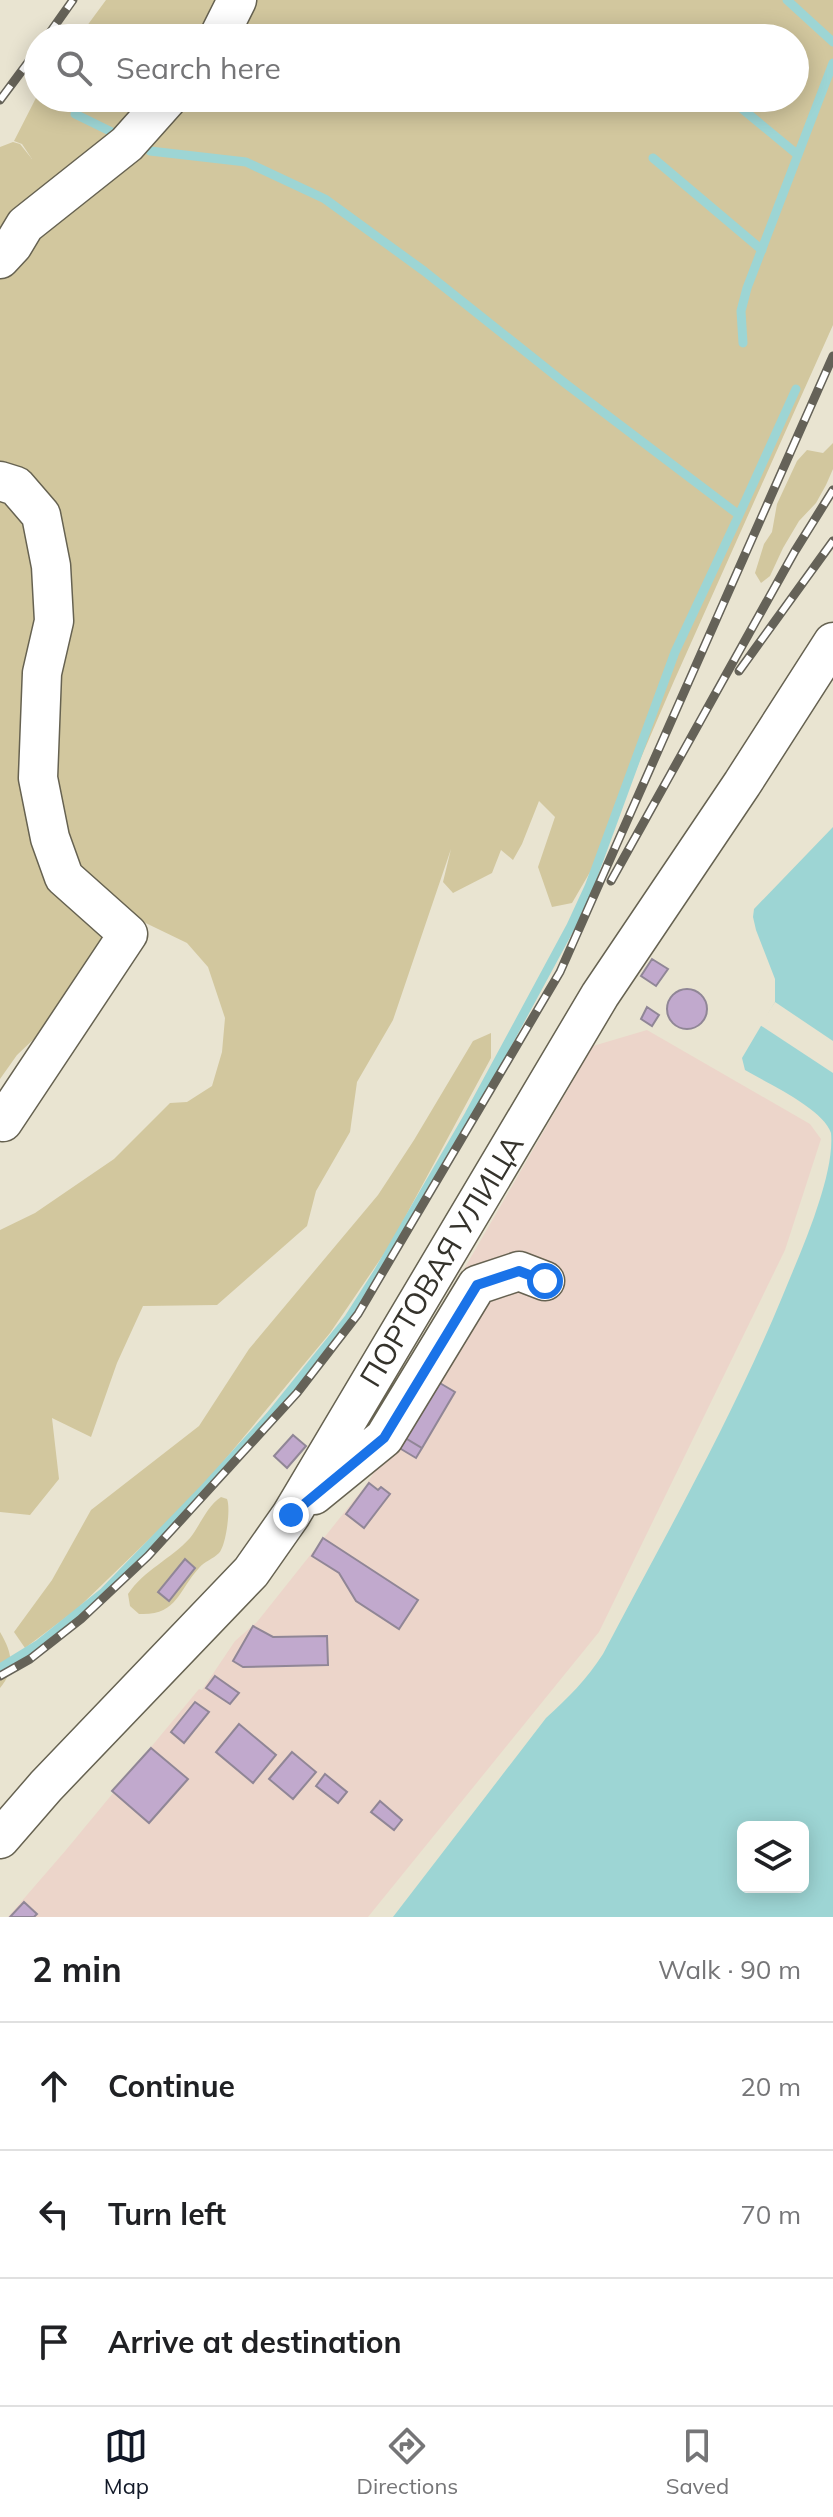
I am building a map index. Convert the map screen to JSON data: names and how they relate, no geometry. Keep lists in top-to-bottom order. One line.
{"streets":{"street":["ПОРТОВАЯ УЛИЦА"]},"page":{"search":"Search here","heading":["2 min","Walk · 90 m"],"list":[["Continue","20 m"],["Turn left","70 m"],"Arrive at destination"],"nav":["Map","Directions","Saved"]}}
